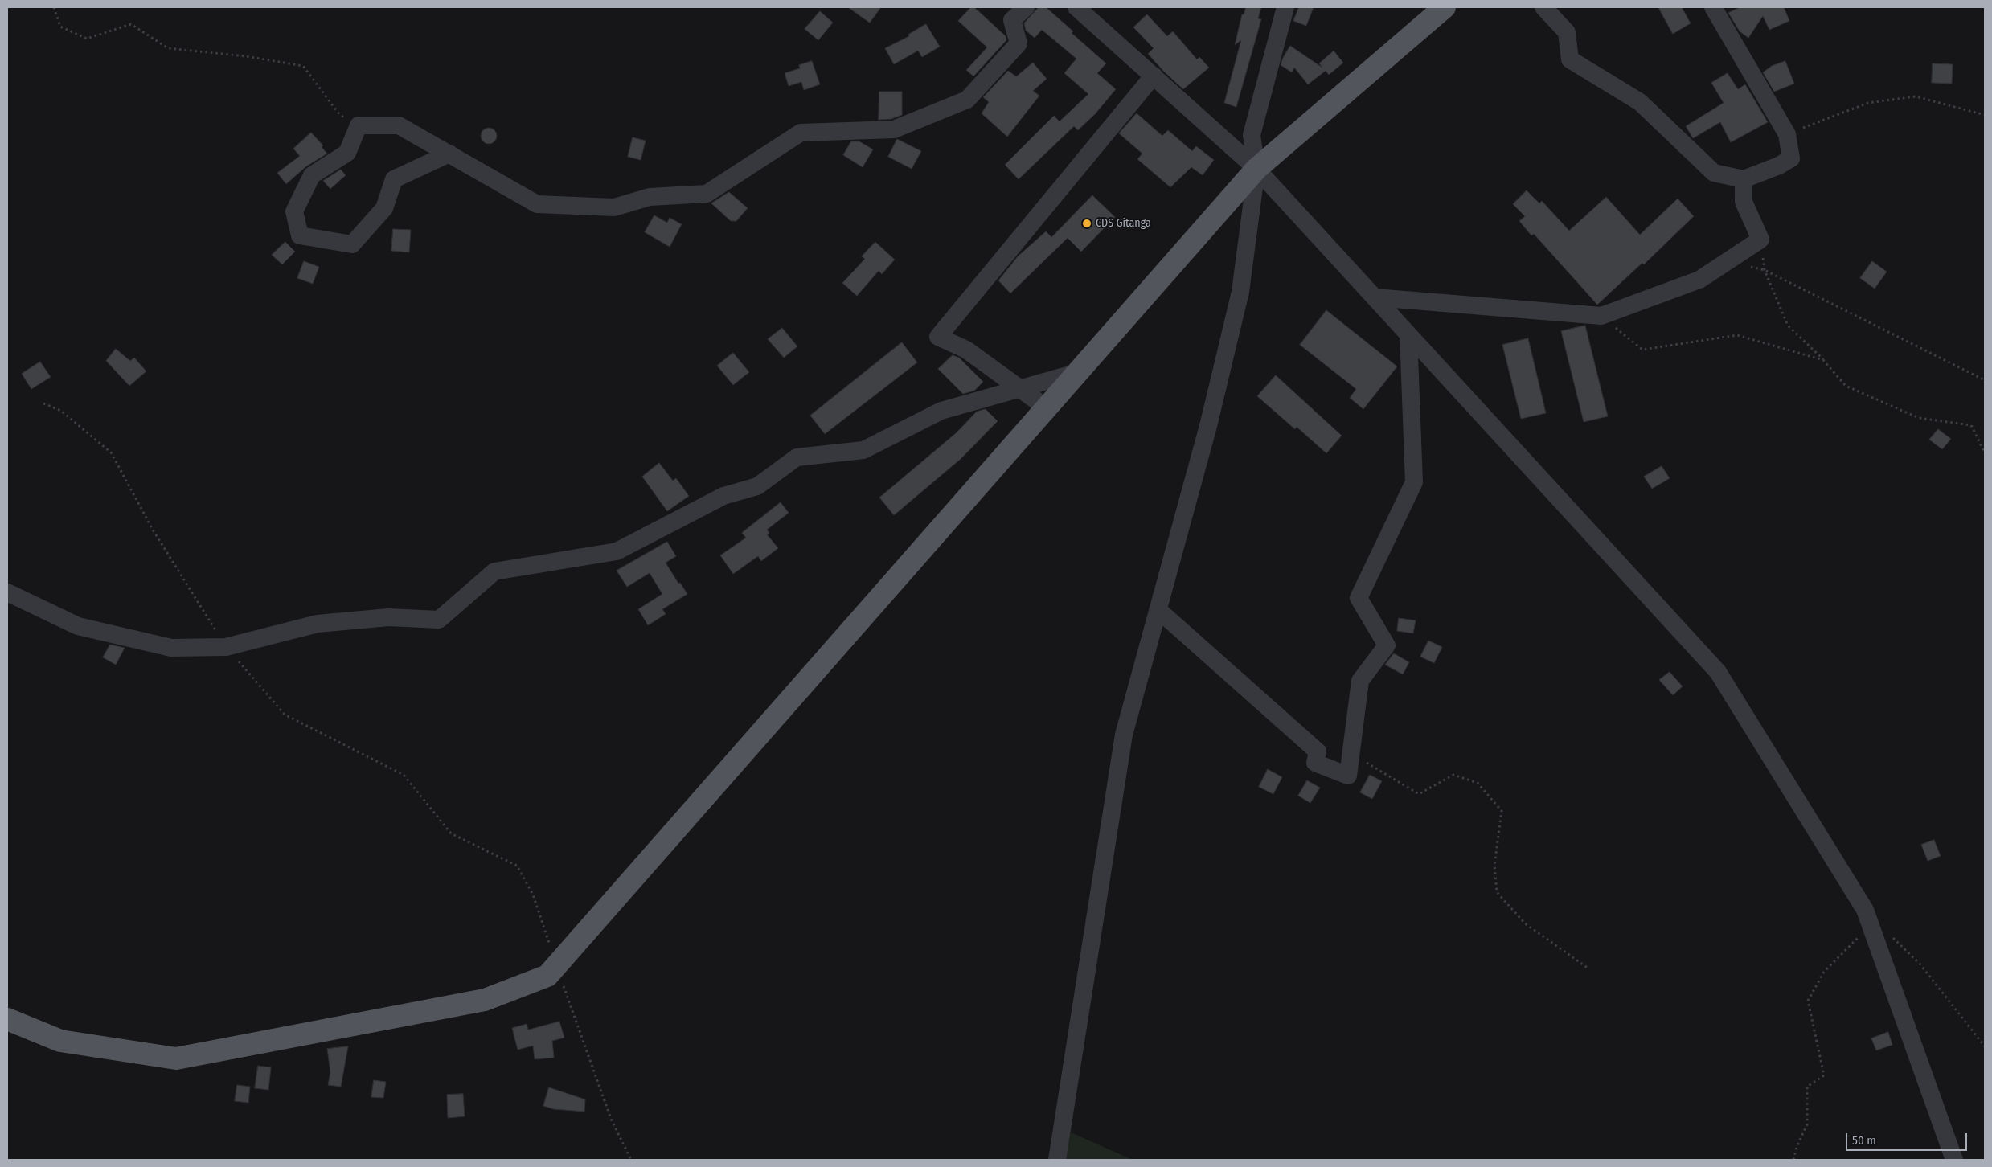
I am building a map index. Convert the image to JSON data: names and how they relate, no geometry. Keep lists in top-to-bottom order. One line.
{"places":["CDS Gitanga"],"scale_bar":"50 m"}
